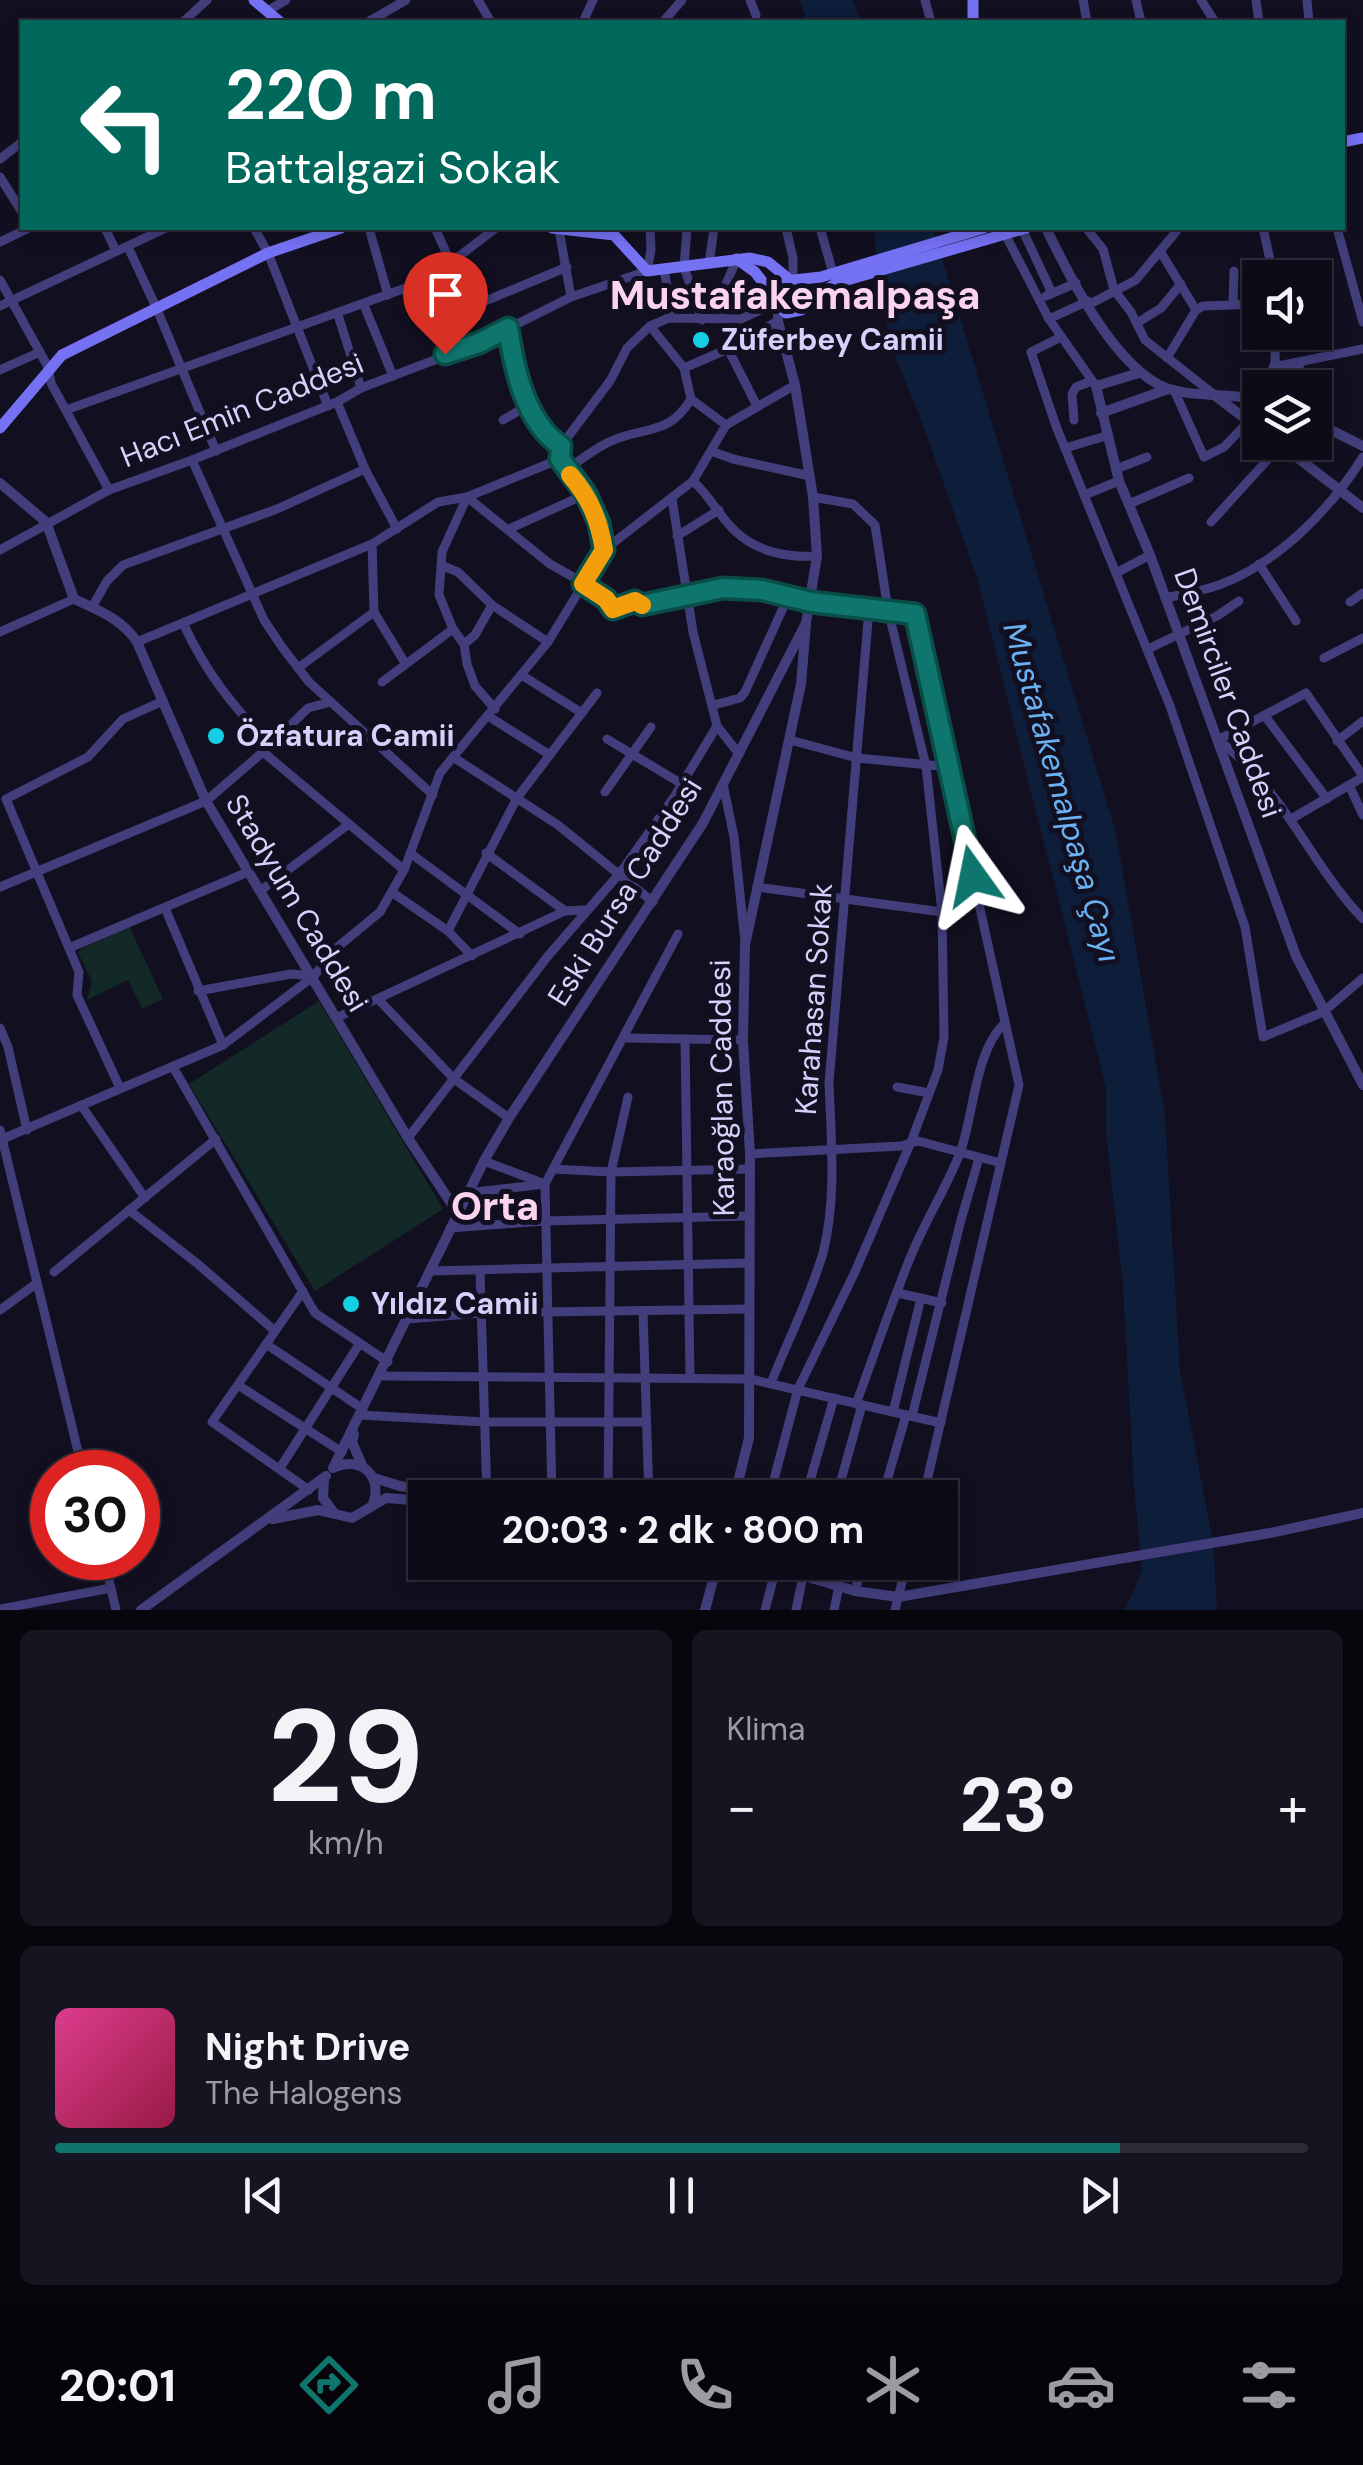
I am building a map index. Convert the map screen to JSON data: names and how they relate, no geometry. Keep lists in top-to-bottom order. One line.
{"streets":{"main road":["Hacı Emin Caddesi"],"street":["Demirciler Caddesi","Eski Bursa Caddesi","Stadyum Caddesi","Karahasan Sokak","Karaoğlan Caddesi"]},"crossings":[["Eski Bursa Caddesi","Stadyum Caddesi"],["Eski Bursa Caddesi","Karaoğlan Caddesi"]],"districts":["Mustafakemalpaşa","Orta"],"water":["Mustafakemalpaşa Çayı"],"places":["Züferbey Camii","Özfatura Camii","Yıldız Camii"],"page":{"turn":["220 m","Battalgazi Sokak"],"limit":"30","trip":"20:03 · 2 dk · 800 m","tile":[["29","km/h"],"Klima"],"heat":["−","23°","+"],"song":["Night Drive","The Halogens"],"tabs":"20:01"}}
